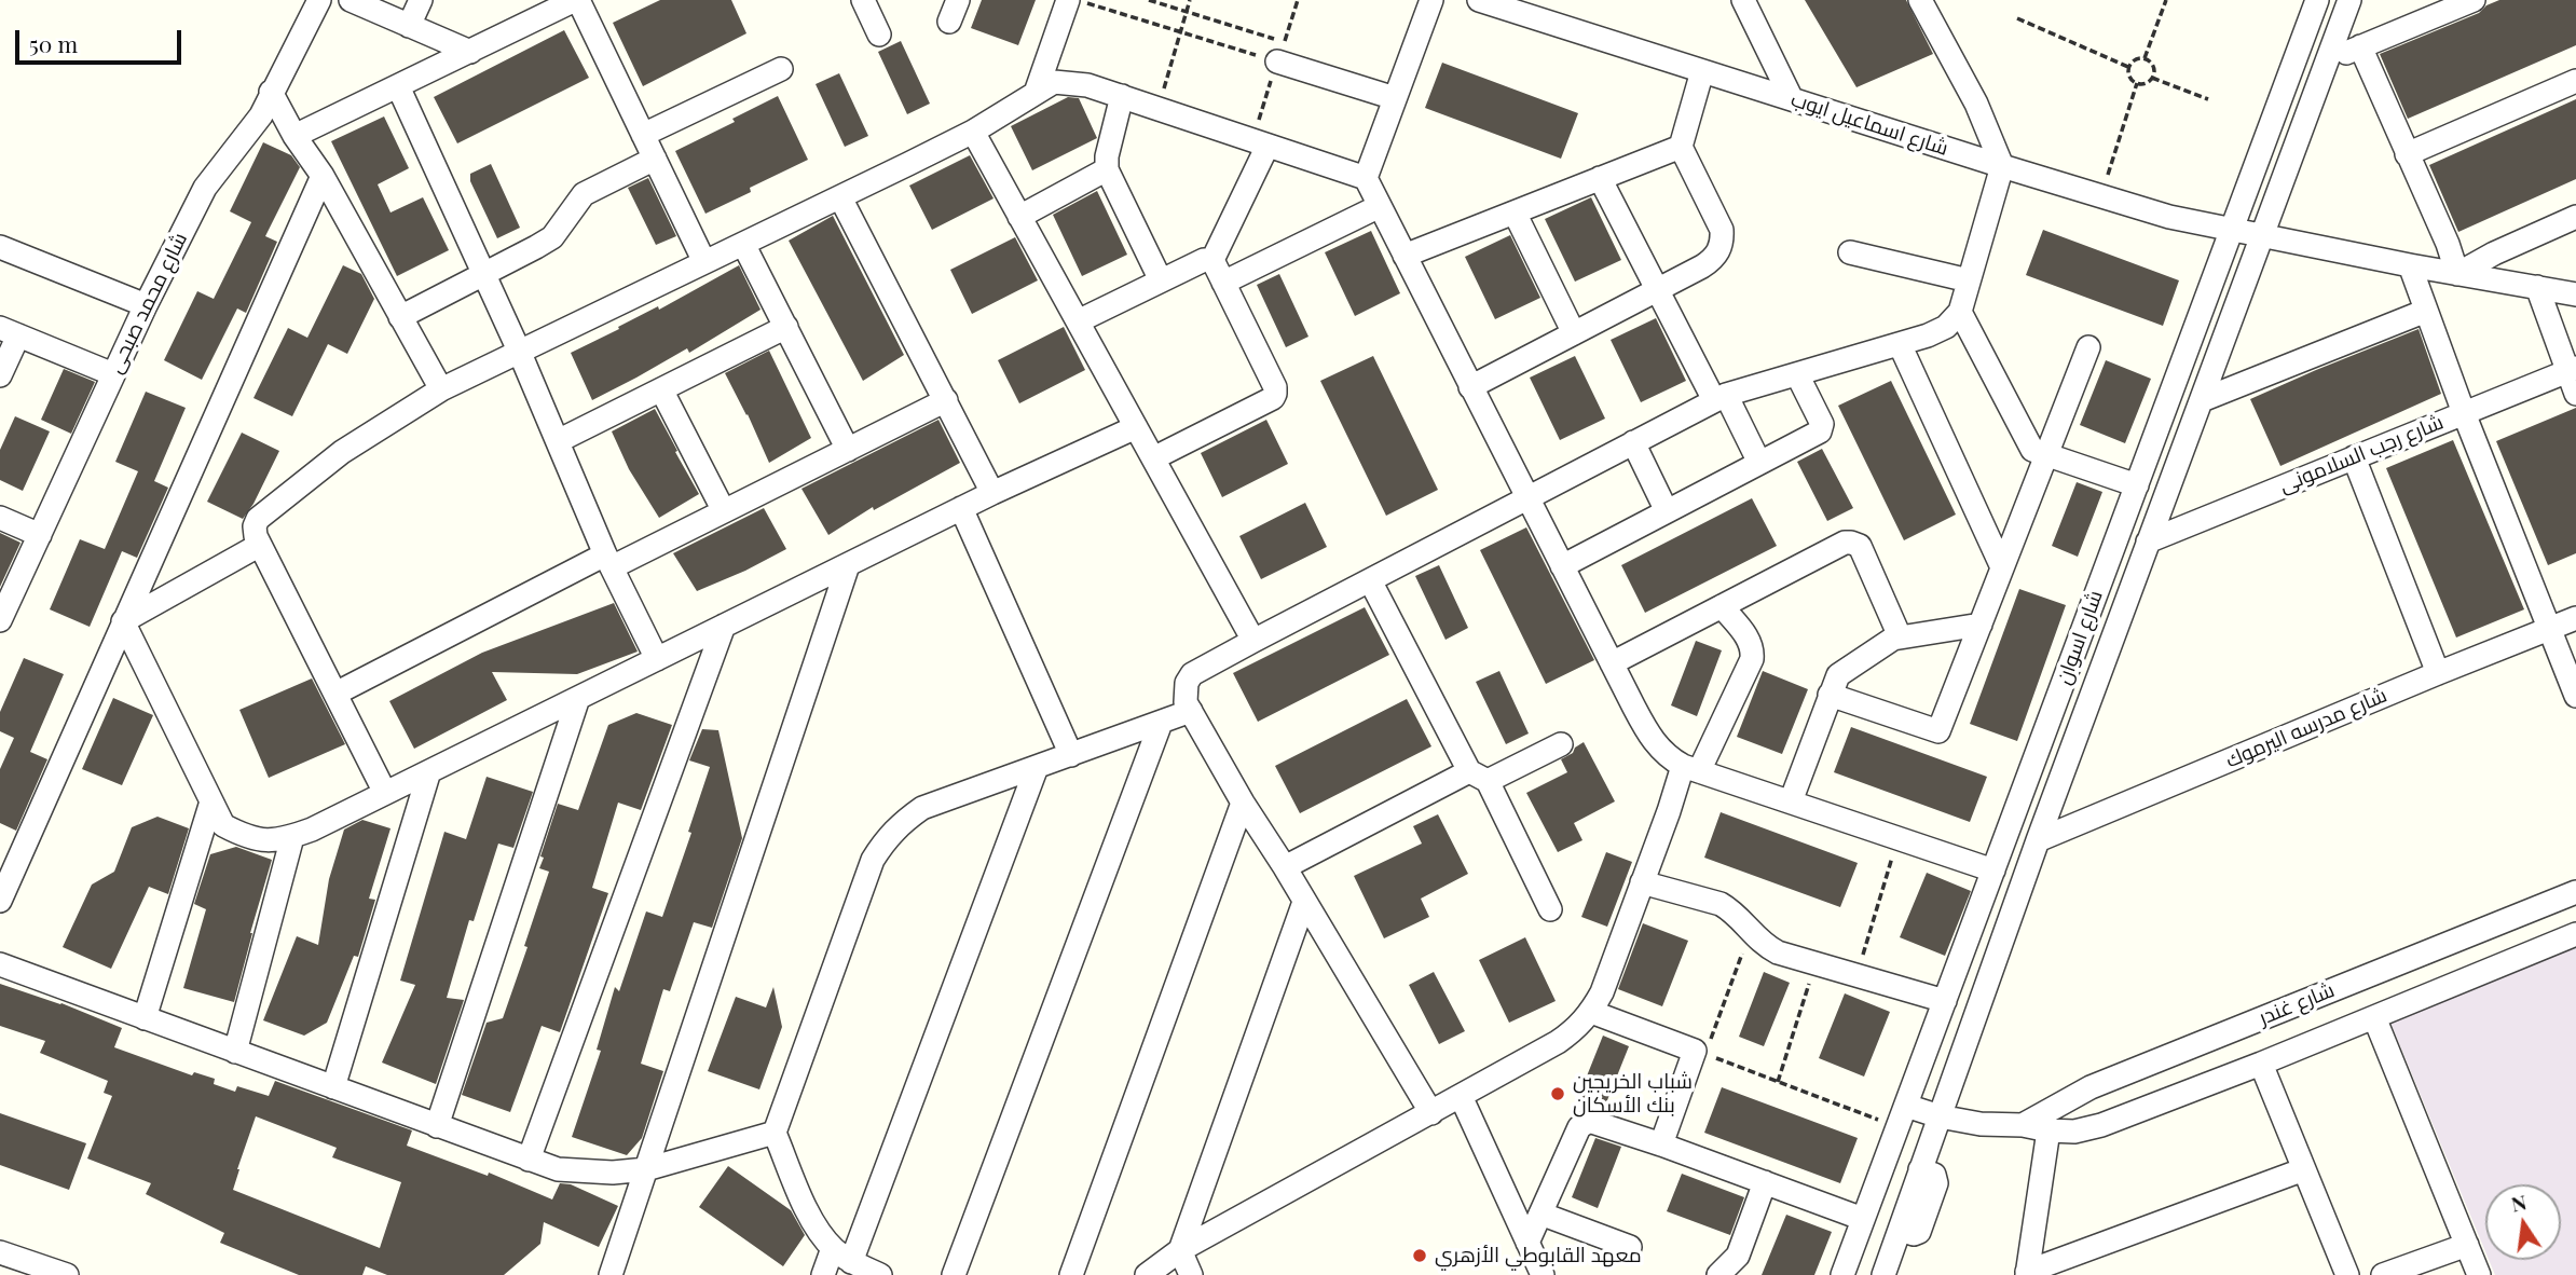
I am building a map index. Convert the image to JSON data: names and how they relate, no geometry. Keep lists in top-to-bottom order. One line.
{"streets":{"street":["شارع اسماعيل ايوب","شارع محمد صبحى","شارع رجب السلامونى","شارع اسوان","شارع مدرسه اليرموك","شارع غندر"]},"crossings":[["شارع اسماعيل ايوب","شارع اسوان"],["شارع رجب السلامونى","شارع اسوان"],["شارع اسوان","شارع مدرسه اليرموك"],["شارع اسوان","شارع غندر"]],"places":["شباب الخريجين بنك الأسكان","معهد القابوطي الأزهري"],"scale_bar":"50 m","north":"top"}
